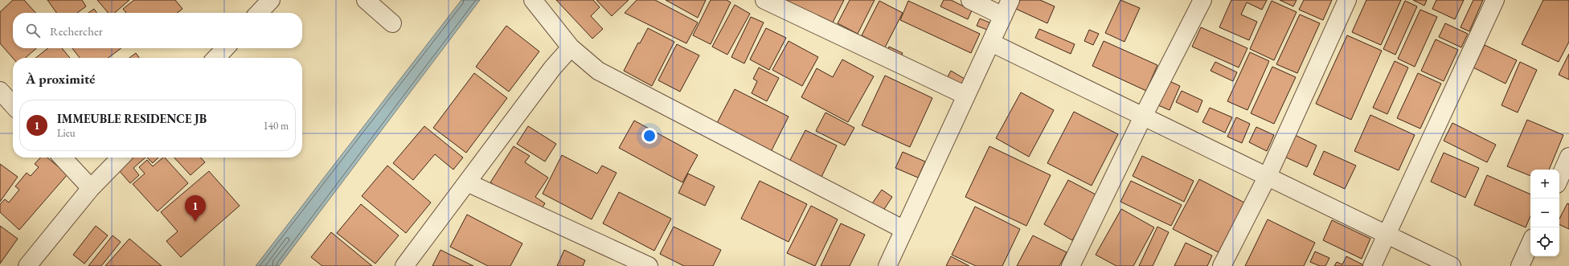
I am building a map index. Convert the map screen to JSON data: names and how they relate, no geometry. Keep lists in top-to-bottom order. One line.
{"page":{"search":"Rechercher","heading":"À proximité","list":[{"mark":"1","name":"IMMEUBLE RESIDENCE JB","note":"Lieu","value":"140 m"}],"map_buttons":["+","−"],"pins":"1"}}
